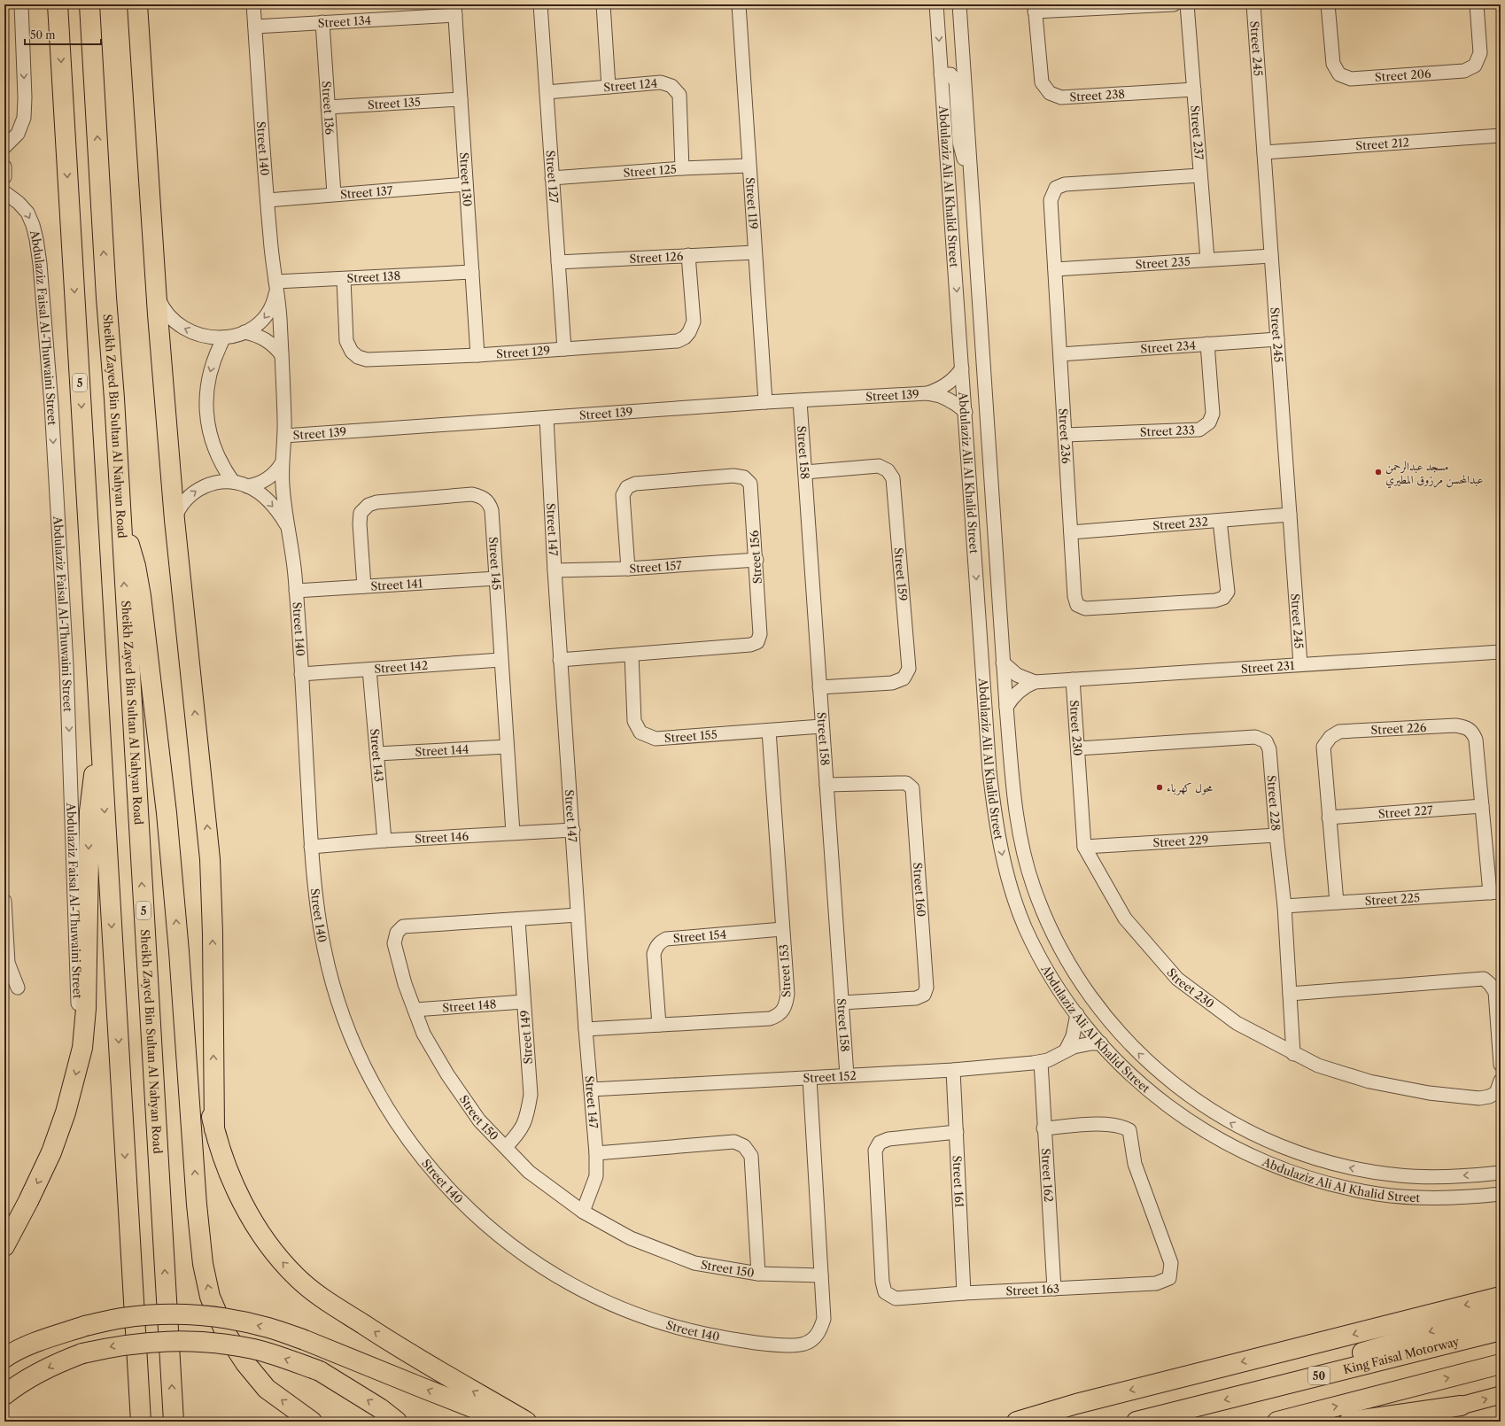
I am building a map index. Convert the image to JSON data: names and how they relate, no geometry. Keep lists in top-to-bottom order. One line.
{"streets":{"highway":["5","Sheikh Zayed Bin Sultan Al Nahyan Road","King Faisal Motorway","50"],"street":["Street 134","Street 245","Street 206","Street 124","Street 238","Street 135","Street 136","Street 237","Street 212","Street 140","Street 125","Street 127","Street 130","Abdulaziz Ali Al Khalid Street","Street 137","Street 119","Street 126","Street 235","Street 138","Abdulaziz Faisal Al-Thuwaini Street","Street 234","Street 129","Street 139","Street 233","Street 236","Street 158","Street 232","Street 147","Street 156","Street 145","Street 157","Street 159","Street 141","Street 142","Street 231","Street 230","Street 226","Street 155","Street 144","Street 143","Street 228","Street 227","Street 146","Street 229","Street 160","Street 225","Street 154","Street 153","Street 148","Street 149","Street 152","Street 150","Street 162","Street 161","Street 163"]},"crossings":[["Street 134","Street 136"],["Street 134","Street 140"],["Street 134","Street 130"],["Street 245","Street 212"],["Street 245","Street 235"],["Street 245","Street 234"],["Street 245","Street 232"],["Street 245","Street 231"],["Street 124","Street 125"],["Street 124","Street 127"],["Street 238","Street 237"],["Street 135","Street 136"],["Street 135","Street 130"],["Street 136","Street 137"],["Street 237","Street 235"],["Street 237","Street 236"],["Street 140","Street 137"],["Street 140","Street 138"],["Street 140","Street 139"],["Street 140","Street 141"],["Street 140","Street 142"],["Street 140","Street 146"],["Street 140","Street 152"],["Street 140","Street 150"],["Street 125","Street 127"],["Street 125","Street 119"],["Street 127","Street 126"],["Street 127","Street 129"],["Street 130","Street 137"],["Street 130","Street 138"],["Street 130","Street 129"],["Abdulaziz Ali Al Khalid Street","Street 139"],["Abdulaziz Ali Al Khalid Street","Street 231"],["Abdulaziz Ali Al Khalid Street","Street 152"],["Street 119","Street 126"],["Street 119","Street 139"],["Street 126","Street 129"],["Street 235","Street 236"],["Street 138","Street 129"],["Street 234","Street 233"],["Street 234","Street 236"],["Street 139","Street 158"],["Street 139","Street 147"],["Street 233","Street 236"],["Street 236","Street 232"],["Street 158","Street 159"],["Street 158","Street 155"],["Street 158","Street 160"],["Street 158","Street 152"],["Street 147","Street 156"],["Street 147","Street 157"],["Street 147","Street 146"],["Street 147","Street 153"],["Street 147","Street 152"],["Street 147","Street 150"],["Street 156","Street 157"],["Street 156","Street 155"],["Street 145","Street 141"],["Street 145","Street 142"],["Street 145","Street 144"],["Street 145","Street 146"],["Street 142","Street 143"],["Street 231","Street 230"],["Street 230","Street 228"],["Street 230","Street 229"],["Street 226","Street 227"],["Street 226","Street 225"],["Street 155","Street 153"],["Street 144","Street 143"],["Street 143","Street 146"],["Street 228","Street 229"],["Street 228","Street 225"],["Street 154","Street 153"],["Street 148","Street 149"],["Street 148","Street 150"],["Street 149","Street 150"],["Street 152","Street 162"],["Street 152","Street 161"],["Street 162","Street 163"],["Street 161","Street 163"]],"one_way":["Abdulaziz Faisal Al-Thuwaini Street"],"places":["مسجد عبدالرحمن عبدالمحسن مرزوق المطيري","محول كهرباء"],"scale_bar":"50 m"}
